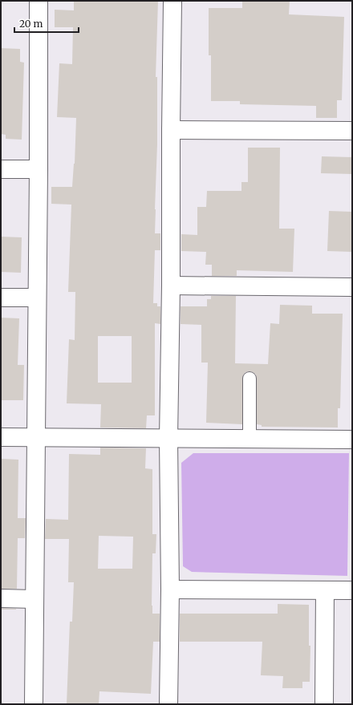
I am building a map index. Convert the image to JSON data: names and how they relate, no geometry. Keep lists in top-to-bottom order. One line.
{"scale_bar":"20 m"}
